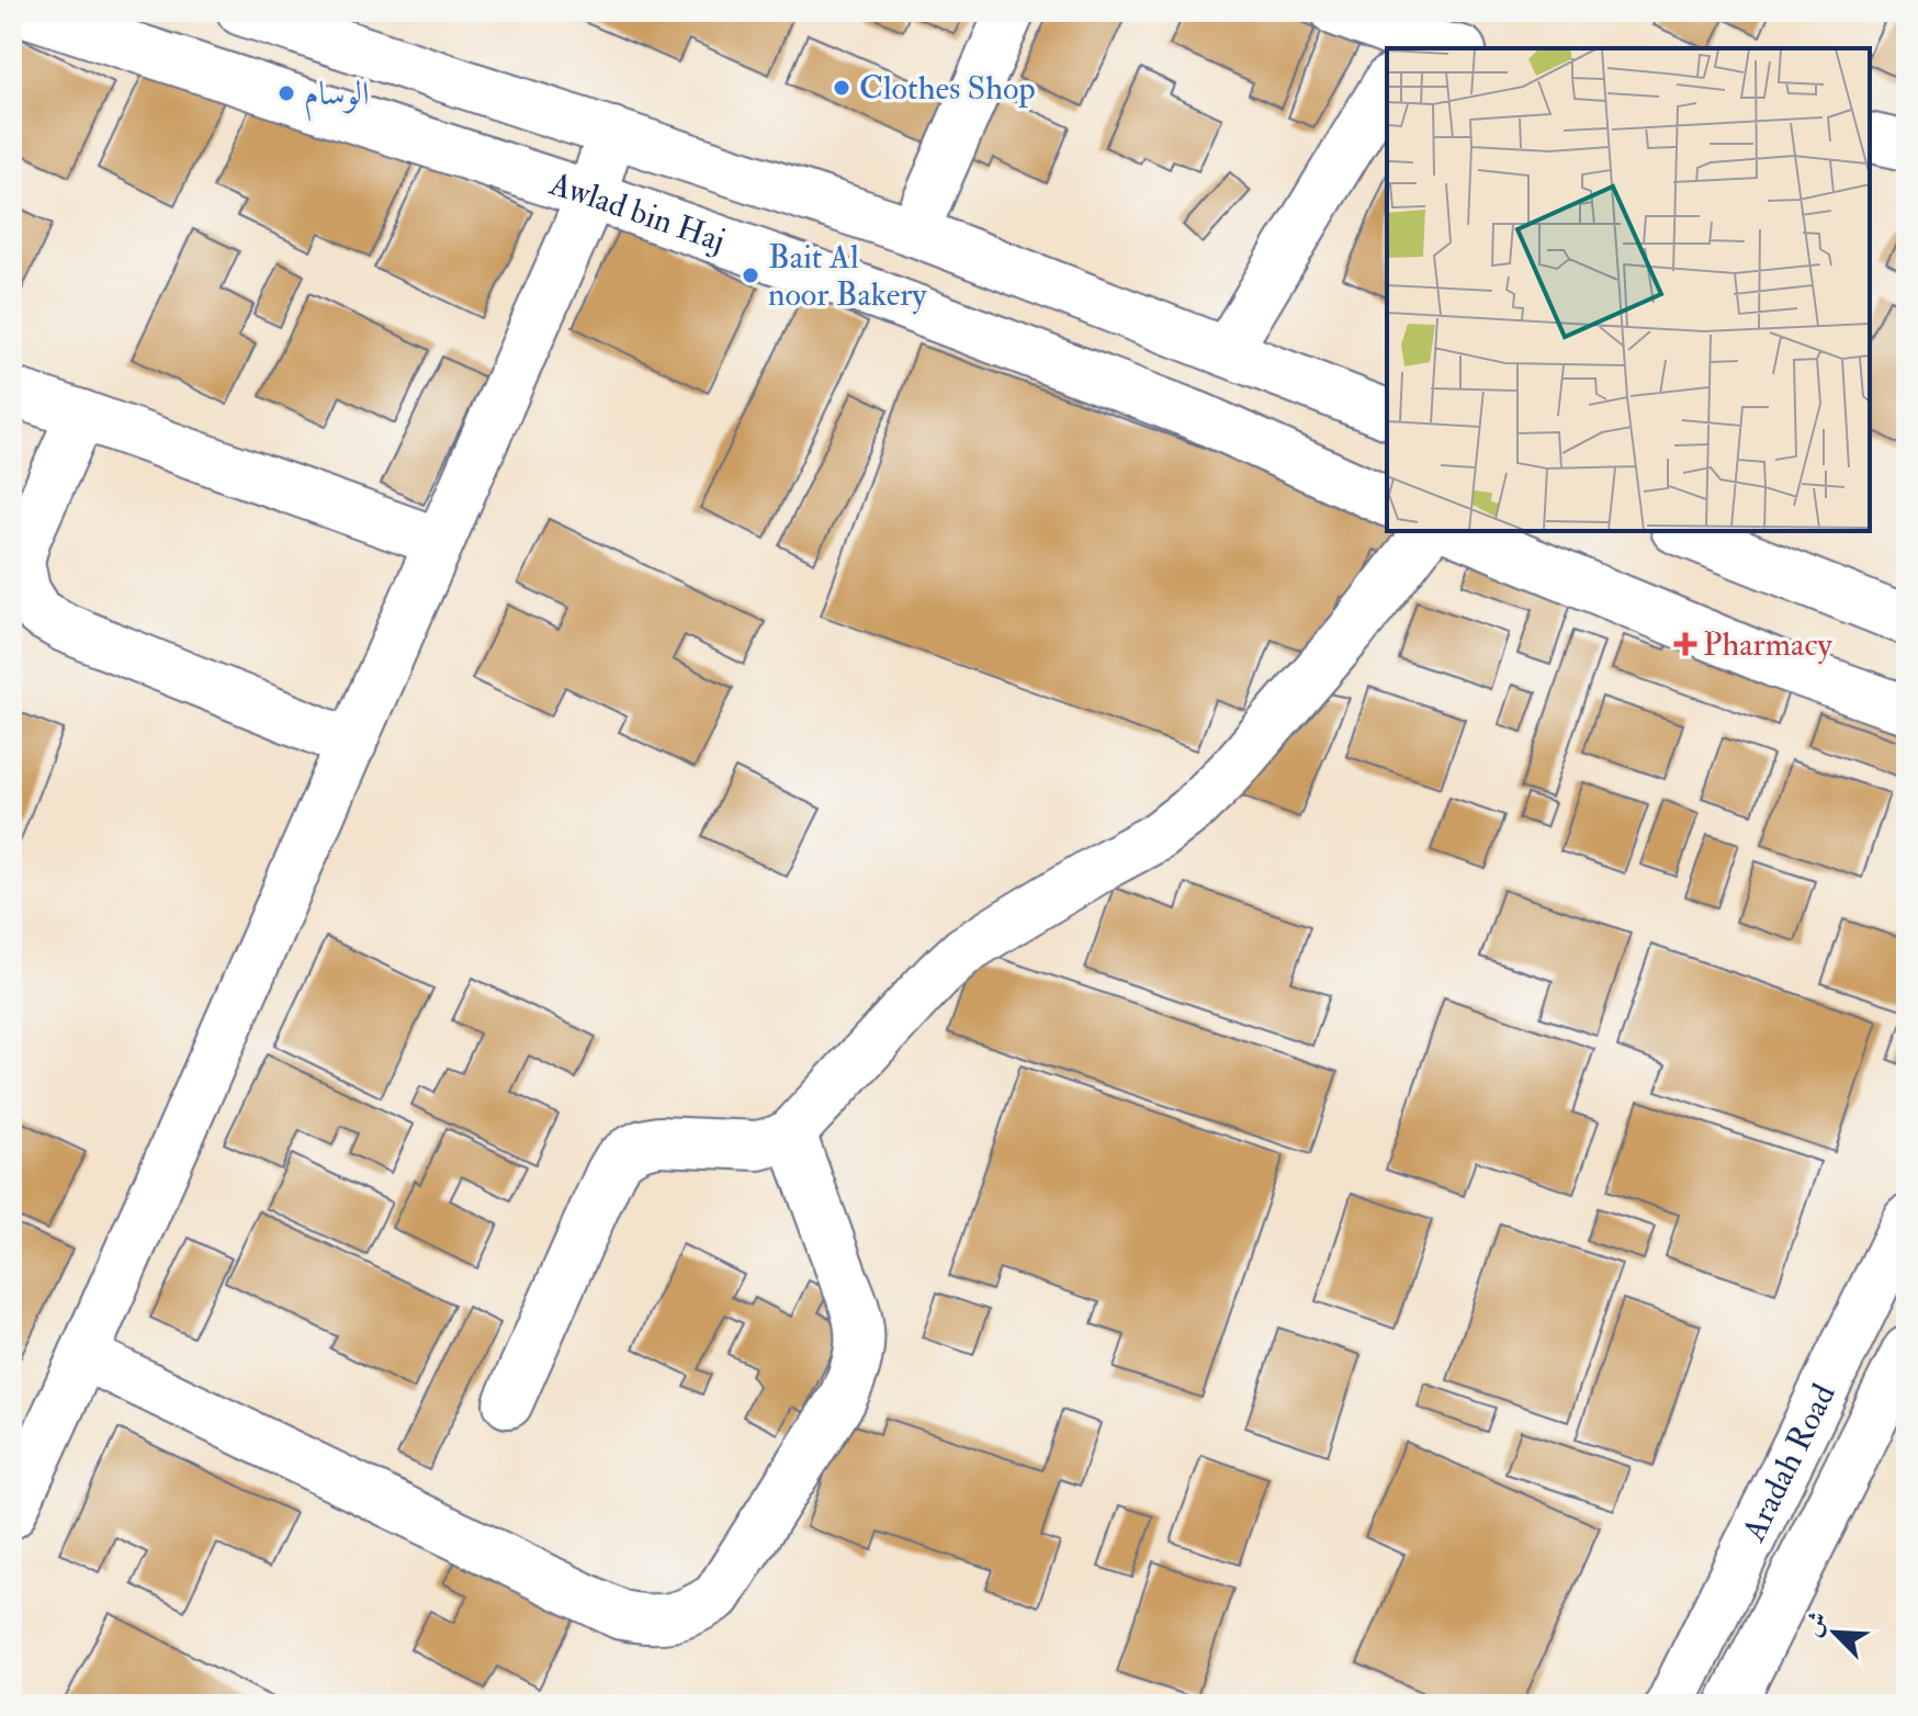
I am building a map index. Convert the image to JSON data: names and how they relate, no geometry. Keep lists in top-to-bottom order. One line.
{"streets":{"street":["Awlad bin Haj","Aradah Road"]},"places":{"other":["Clothes Shop","الوسام","Bait Al noor Bakery"],"health":["Pharmacy"]},"north":"top left"}
